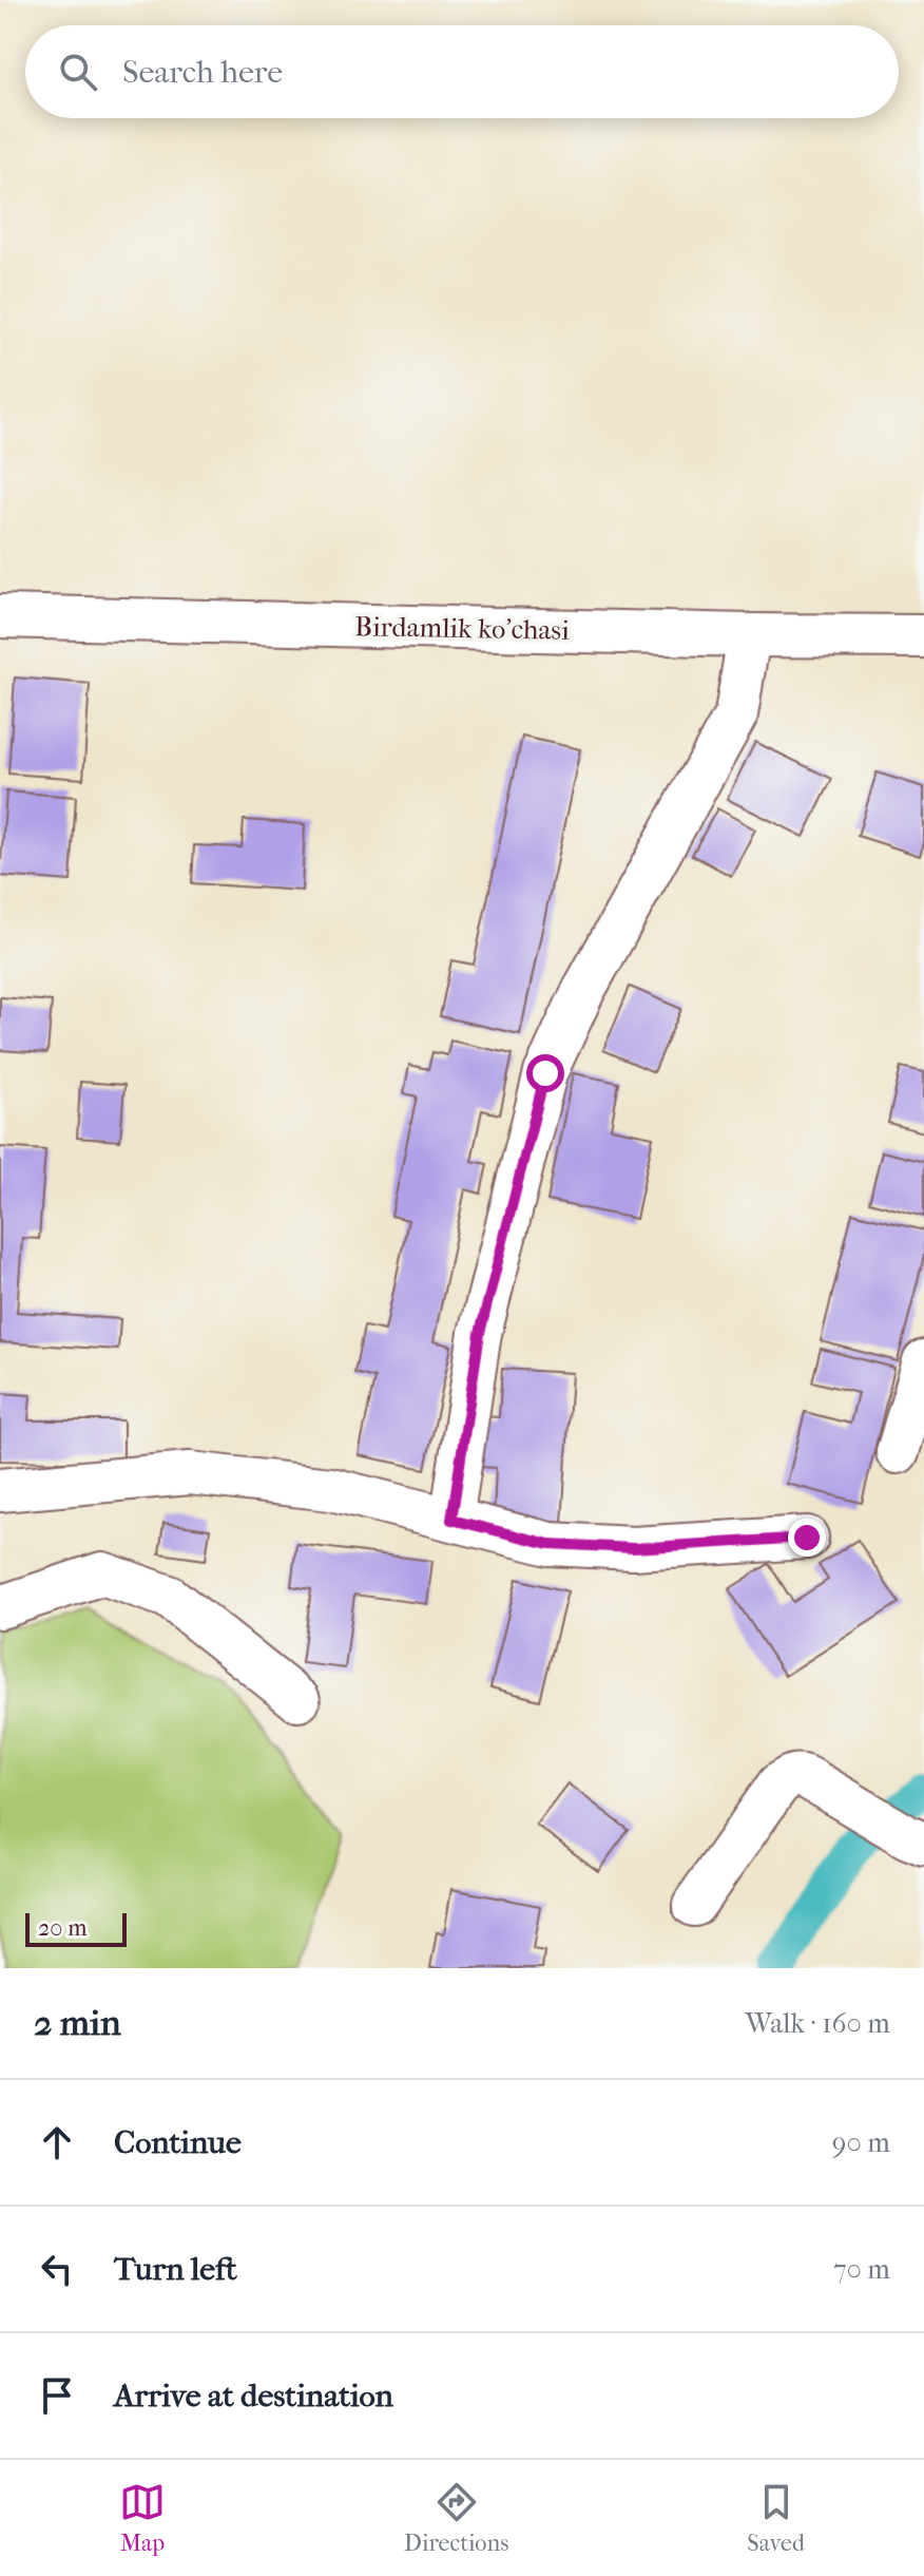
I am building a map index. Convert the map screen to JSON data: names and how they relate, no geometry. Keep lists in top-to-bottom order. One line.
{"streets":{"street":["Birdamlik ko'chasi"]},"scale_bar":"20 m","page":{"search":"Search here","scale":"20 m","heading":["2 min","Walk · 160 m"],"list":[["Continue","90 m"],["Turn left","70 m"],"Arrive at destination"],"nav":["Map","Directions","Saved"]}}
